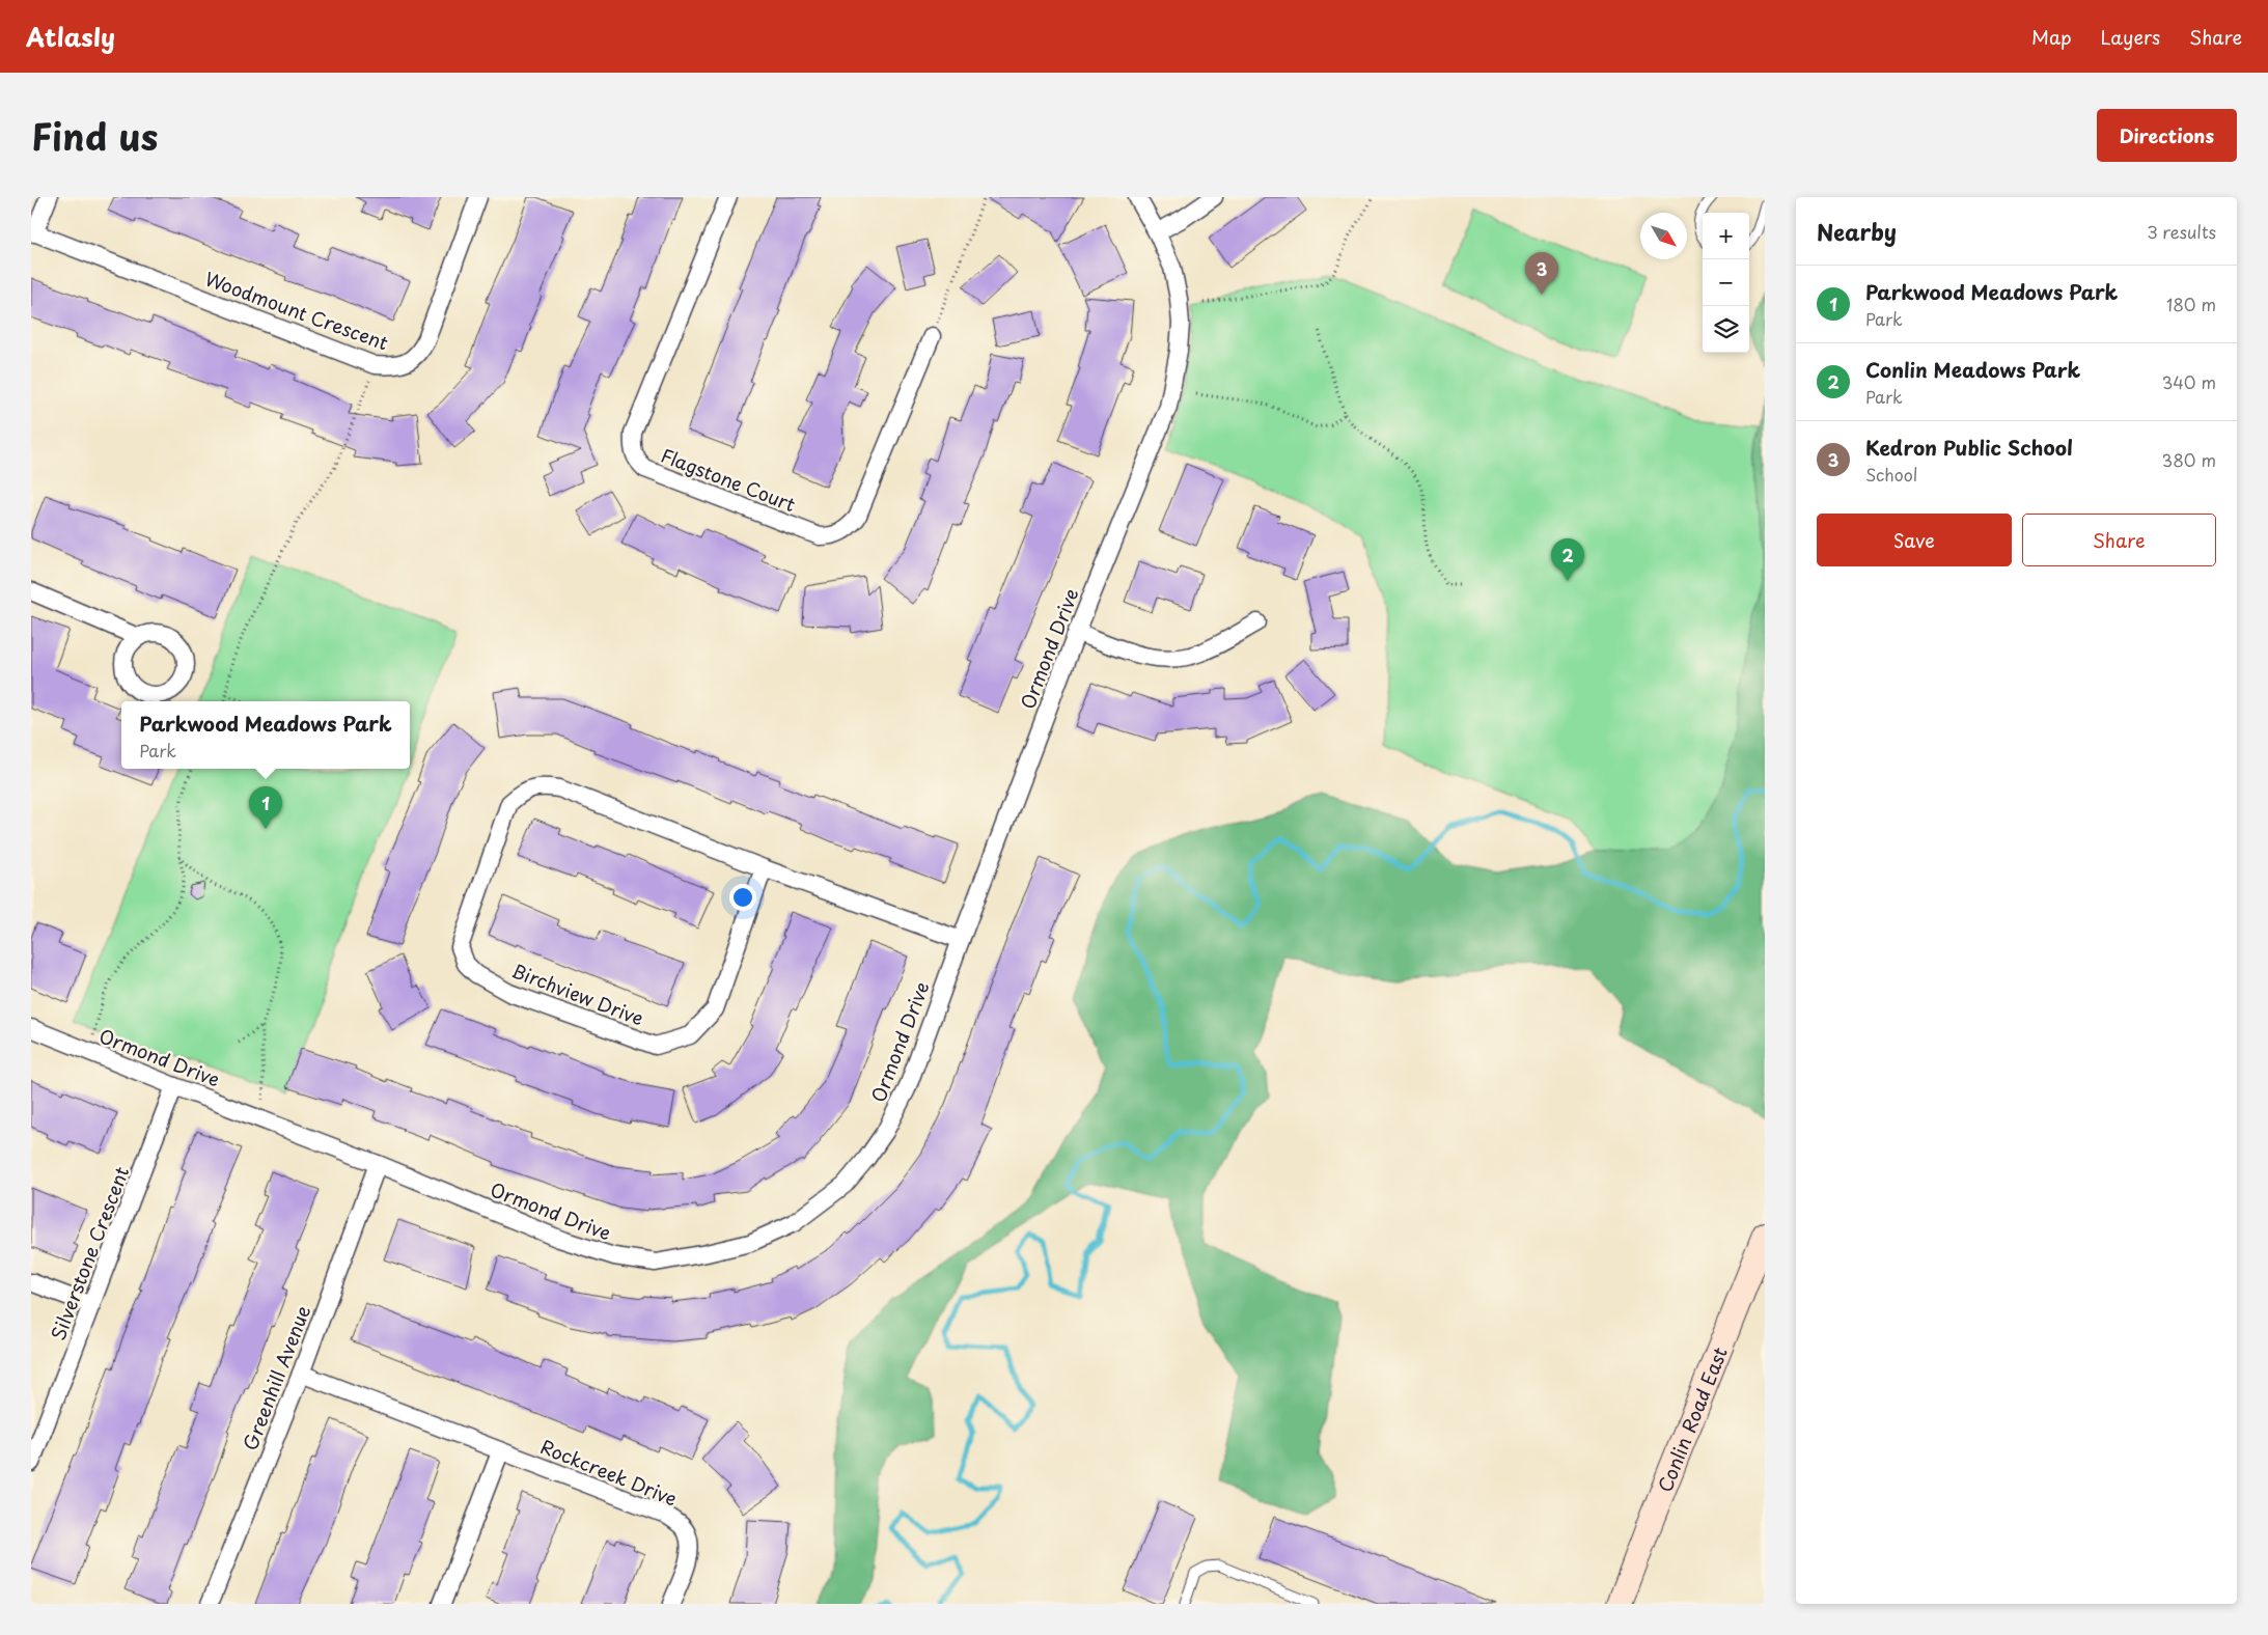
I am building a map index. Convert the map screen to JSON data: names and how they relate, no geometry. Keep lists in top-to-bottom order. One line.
{"streets":{"street":["Woodmount Crescent","Flagstone Court","Ormond Drive","Birchview Drive","Silverstone Crescent","Greenhill Avenue","Conlin Road East","Rockcreek Drive"]},"crossings":[["Ormond Drive","Birchview Drive"],["Ormond Drive","Silverstone Crescent"],["Ormond Drive","Greenhill Avenue"],["Greenhill Avenue","Rockcreek Drive"]],"north":"bottom right","page":{"header":"Atlasly","nav":["Map","Layers","Share"],"title":"Find us","buttons":["Directions",["Save","Share"]],"heading":["Nearby","3 results"],"map_buttons":["+","−"],"pins":["3","2","1"],"list":[{"mark":"1","name":"Parkwood Meadows Park","note":"Park","value":"180 m"},{"mark":"2","name":"Conlin Meadows Park","note":"Park","value":"340 m"},{"mark":"3","name":"Kedron Public School","note":"School","value":"380 m"}],"popup":["Parkwood Meadows Park","Park"]}}
